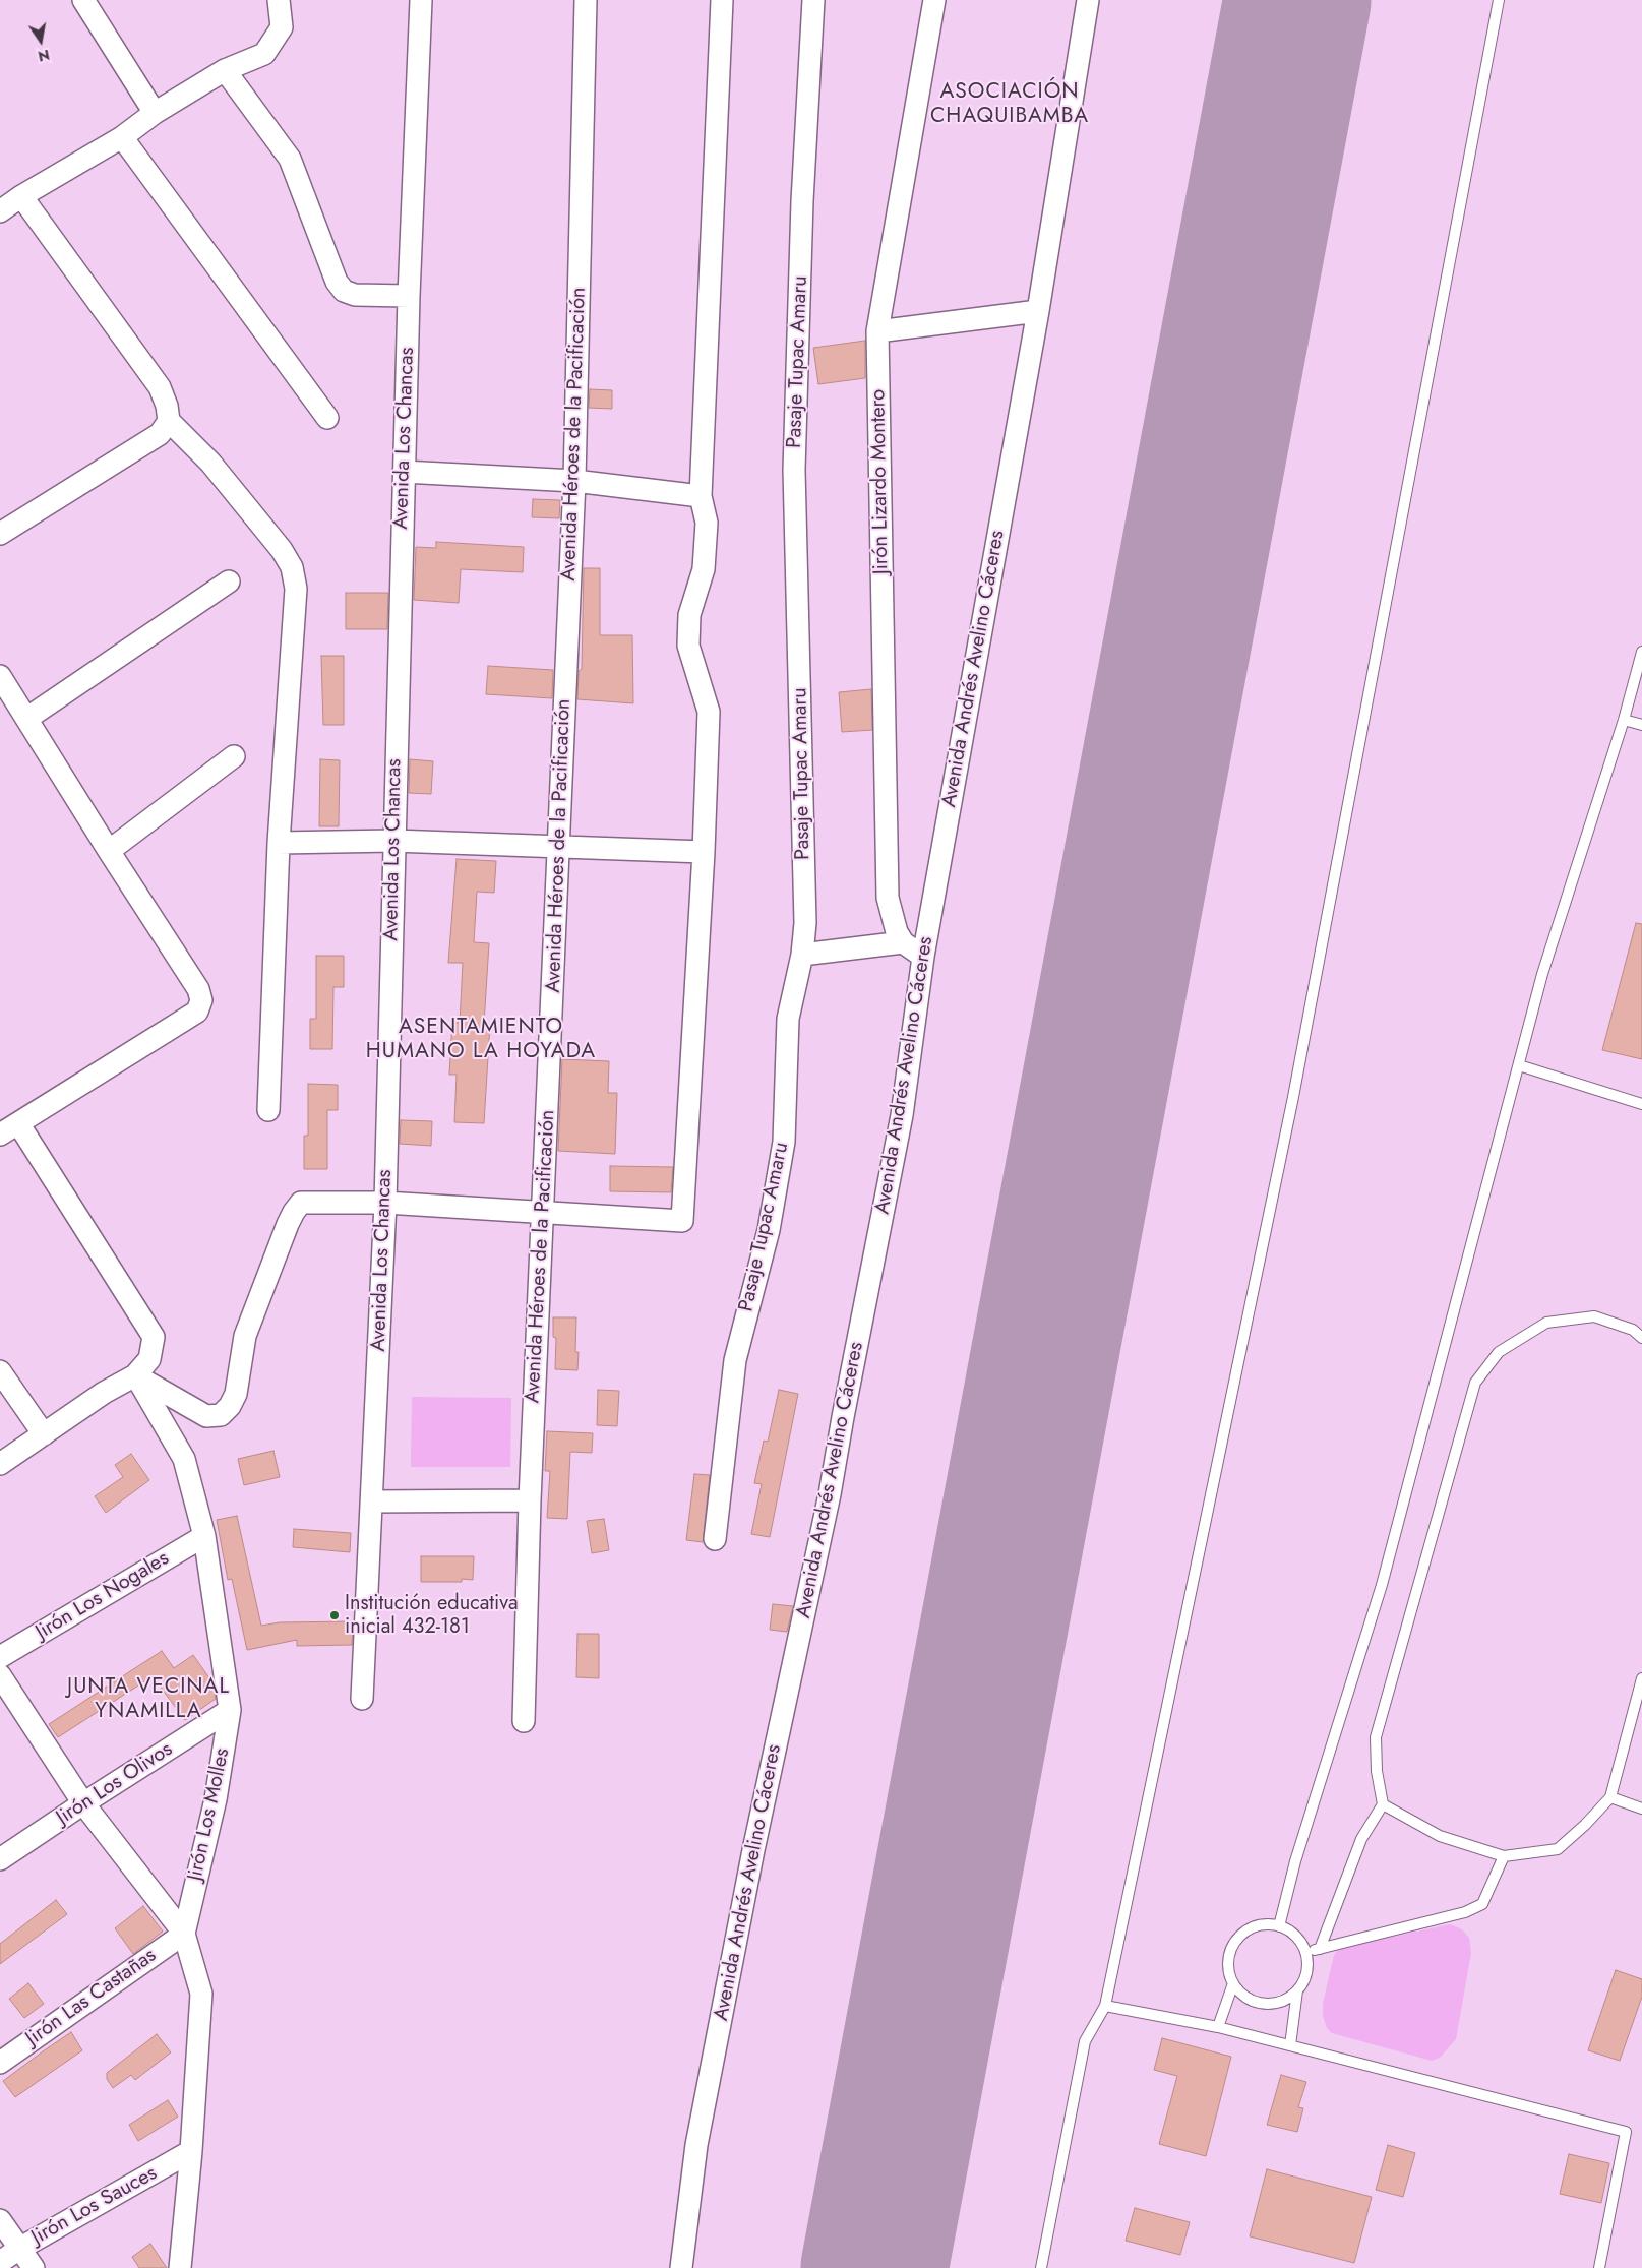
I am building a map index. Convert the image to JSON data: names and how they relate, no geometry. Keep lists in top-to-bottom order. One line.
{"streets":{"street":["Pasaje Tupac Amaru","Avenida Héroes de la Pacificación","Avenida Los Chancas","Jirón Lizardo Montero","Avenida Andrés Avelino Cáceres","Jirón Los Nogales","Jirón Los Olivos","Jirón Los Molles","Jirón Las Castañas","Jirón Los Sauces"]},"crossings":[["Jirón Los Nogales","Jirón Los Molles"],["Jirón Los Olivos","Jirón Los Molles"],["Jirón Los Molles","Jirón Las Castañas"],["Jirón Los Molles","Jirón Los Sauces"]],"districts":["ASOCIACIÓN CHAQUIBAMBA","ASENTAMIENTO HUMANO LA HOYADA","JUNTA VECINAL YNAMILLA"],"places":["Institución educativa inicial 432-181"],"north":"bottom"}
